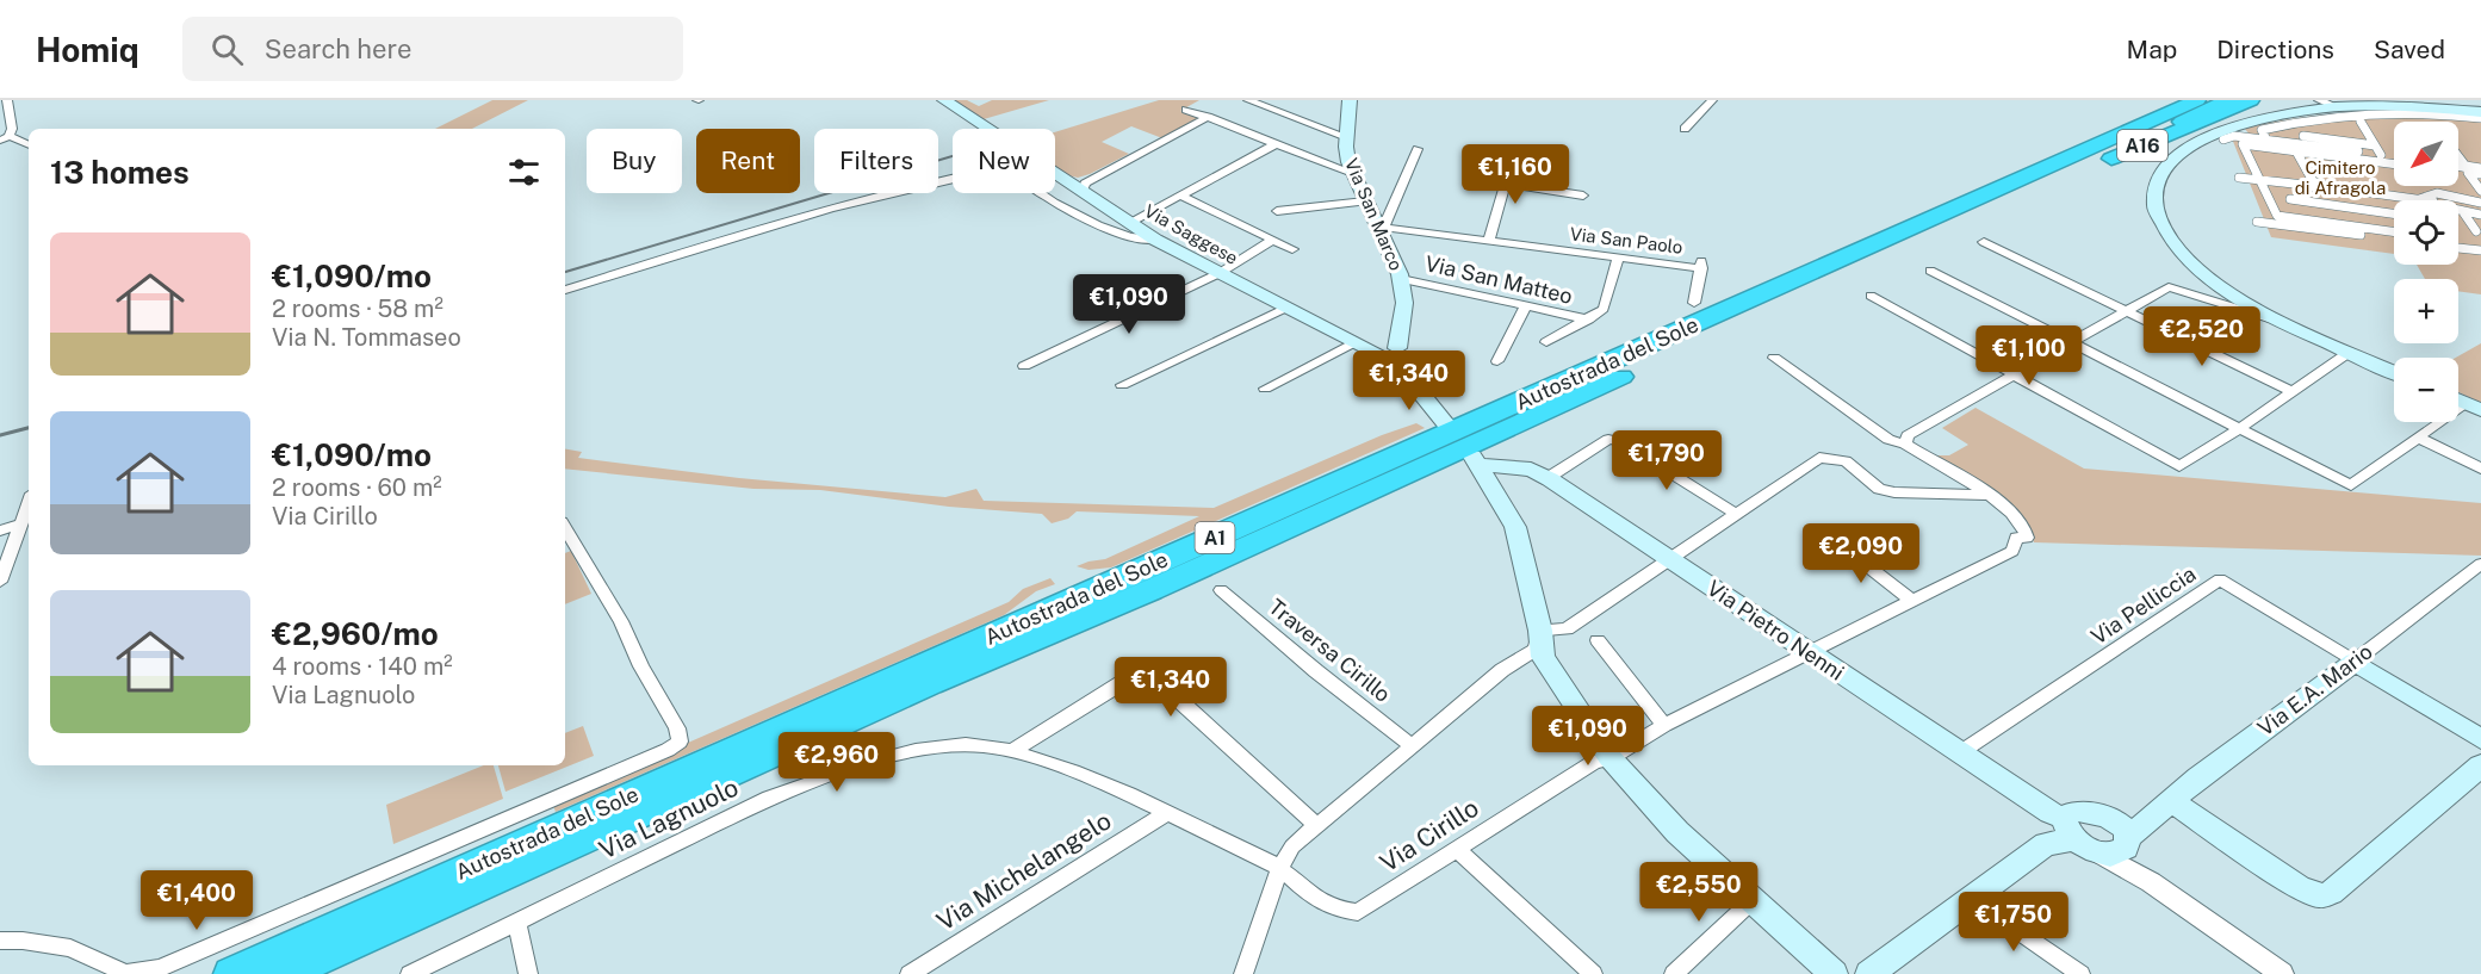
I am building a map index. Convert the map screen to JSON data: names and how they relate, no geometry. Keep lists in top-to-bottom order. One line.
{"streets":{"highway":["A16","Autostrada del Sole","A1"],"main road":["Via San Marco","Via Saggese","Via Pietro Nenni","Via E.A. Mario"],"street":["Via San Paolo","Via San Matteo","Via Pelliccia","Traversa Cirillo","Via Lagnuolo","Via Cirillo","Via Michelangelo"]},"crossings":[["A16","Autostrada del Sole"],["Via San Marco","Via Saggese"],["Via San Marco","Via San Paolo"],["Via San Marco","Via San Matteo"],["Via Pelliccia","Via Pietro Nenni"],["Via Pelliccia","Via E.A. Mario"],["Via Pietro Nenni","Via E.A. Mario"],["Via Pietro Nenni","Via Cirillo"],["Via Lagnuolo","Via Cirillo"],["Via Lagnuolo","Via Michelangelo"]],"parks":["Cimitero di Afragola"],"north":"bottom left","page":{"header":"Homiq","search":"Search here","nav":["Map","Directions","Saved"],"map_buttons":["+","−"],"chip":["Buy","Rent","Filters","New"],"heading":"13 homes","price":["€1,160","€1,090","€2,520","€1,100","€1,340","€1,790","€2,090","€1,340","€1,090","€2,960","€2,550","€1,400","€1,750"],"list":[{"name":"€1,090/mo","note":"2 rooms · 58 m² · Via N. Tommaseo"},{"name":"€1,090/mo","note":"2 rooms · 60 m² · Via Cirillo"},{"name":"€2,960/mo","note":"4 rooms · 140 m² · Via Lagnuolo"}]}}
